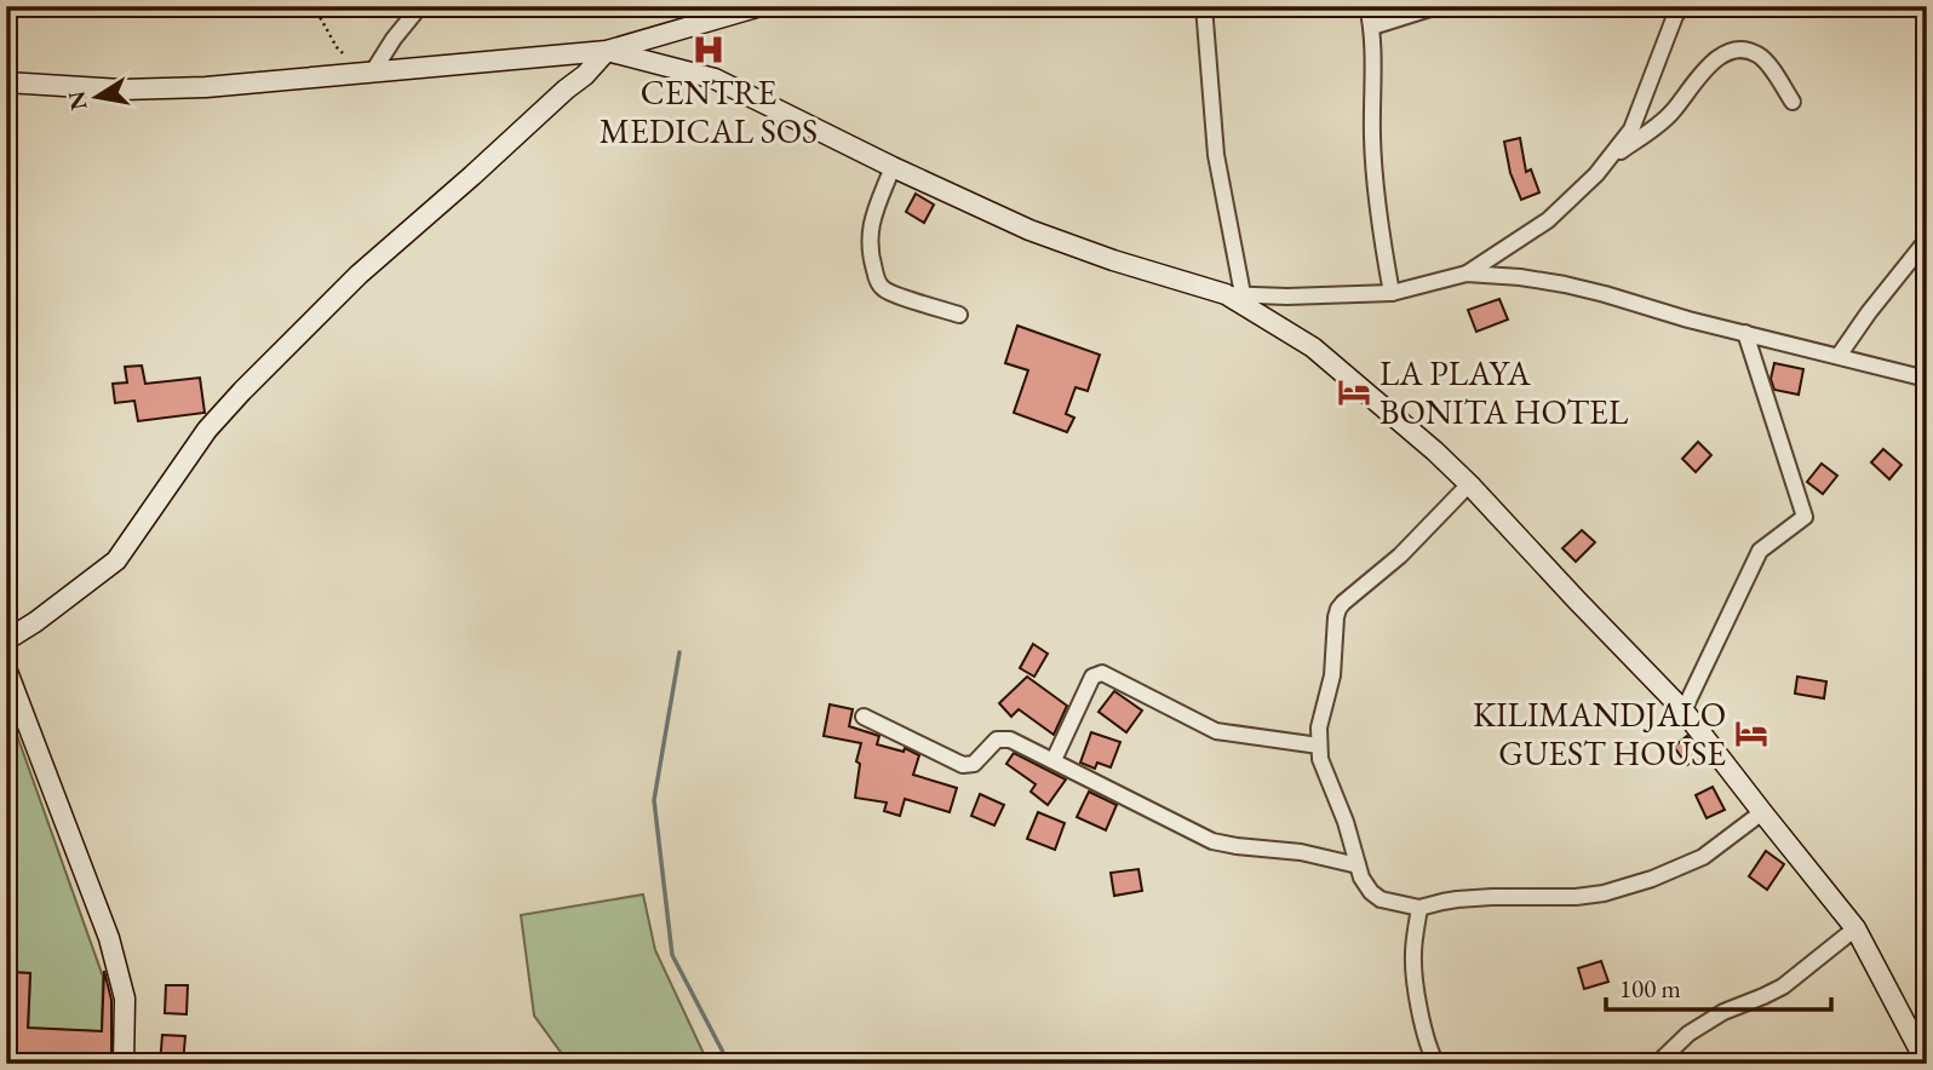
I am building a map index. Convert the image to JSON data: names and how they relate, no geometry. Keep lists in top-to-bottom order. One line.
{"places":{"hospital":["CENTRE MEDICAL SOS"],"hotel":["LA PLAYA BONITA HOTEL","KILIMANDJALO GUEST HOUSE"]},"scale_bar":"100 m","north":"left"}
